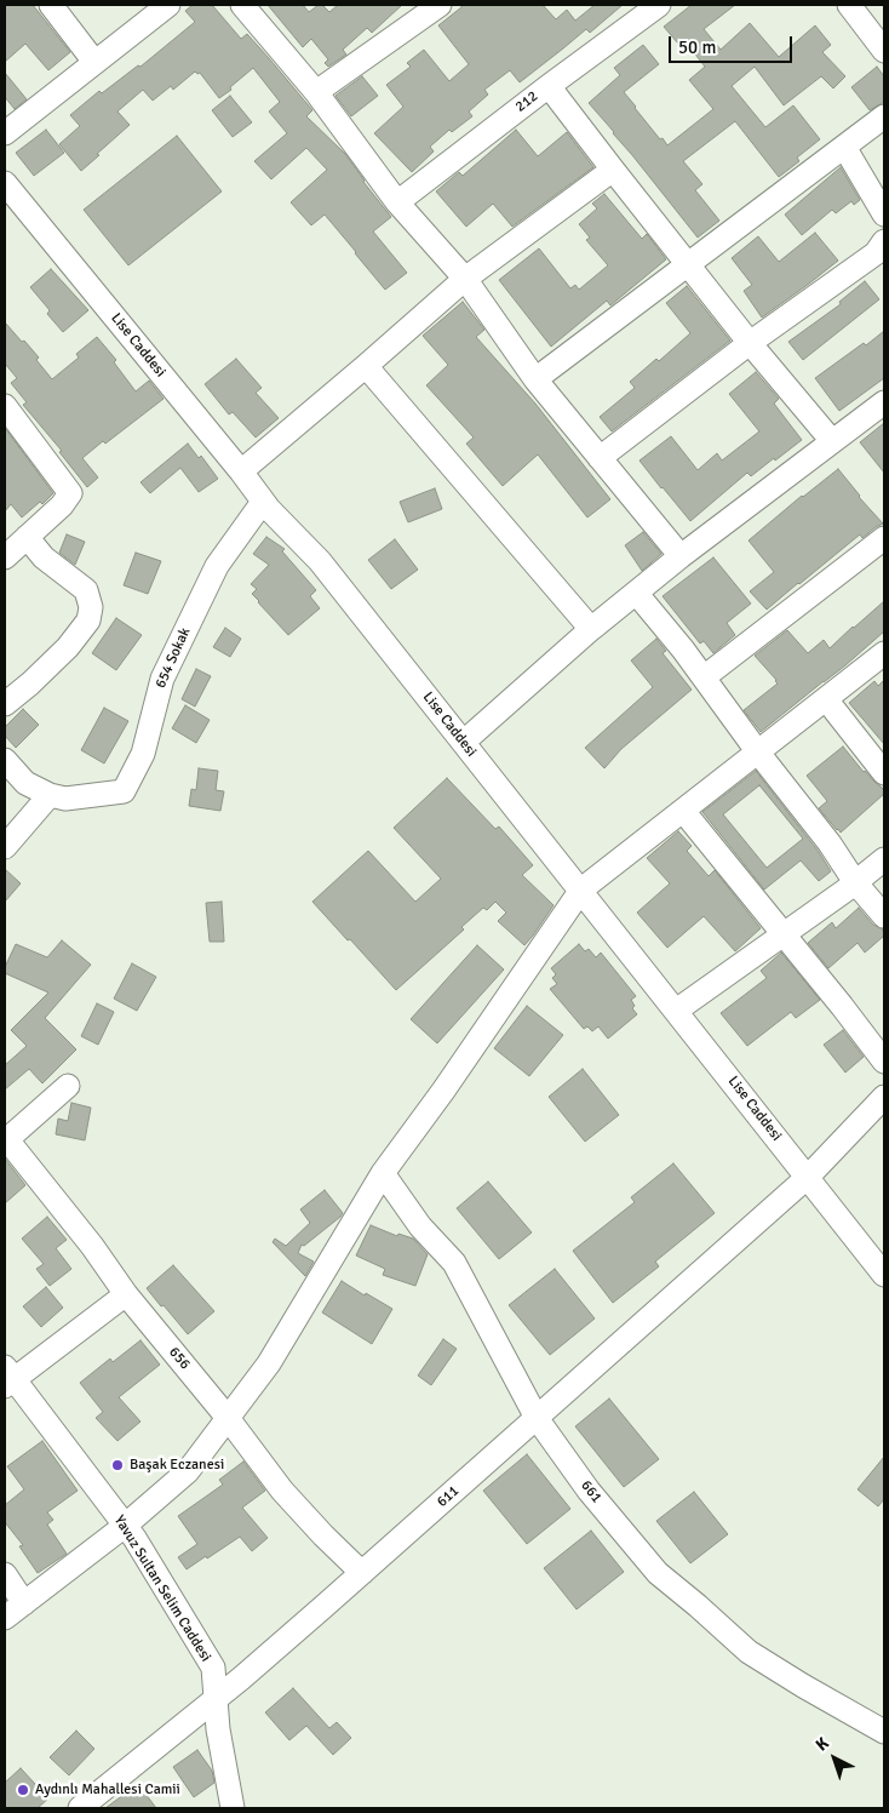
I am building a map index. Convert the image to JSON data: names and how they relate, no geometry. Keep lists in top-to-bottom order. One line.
{"streets":{"street":["212","Lise Caddesi","654 Sokak","656","661","611","Yavuz Sultan Selim Caddesi"]},"crossings":[["Lise Caddesi","654 Sokak"],["Lise Caddesi","611"],["656","611"],["661","611"],["611","Yavuz Sultan Selim Caddesi"]],"places":["Başak Eczanesi","Aydınlı Mahallesi Camii"],"scale_bar":"50 m","north":"top left"}
